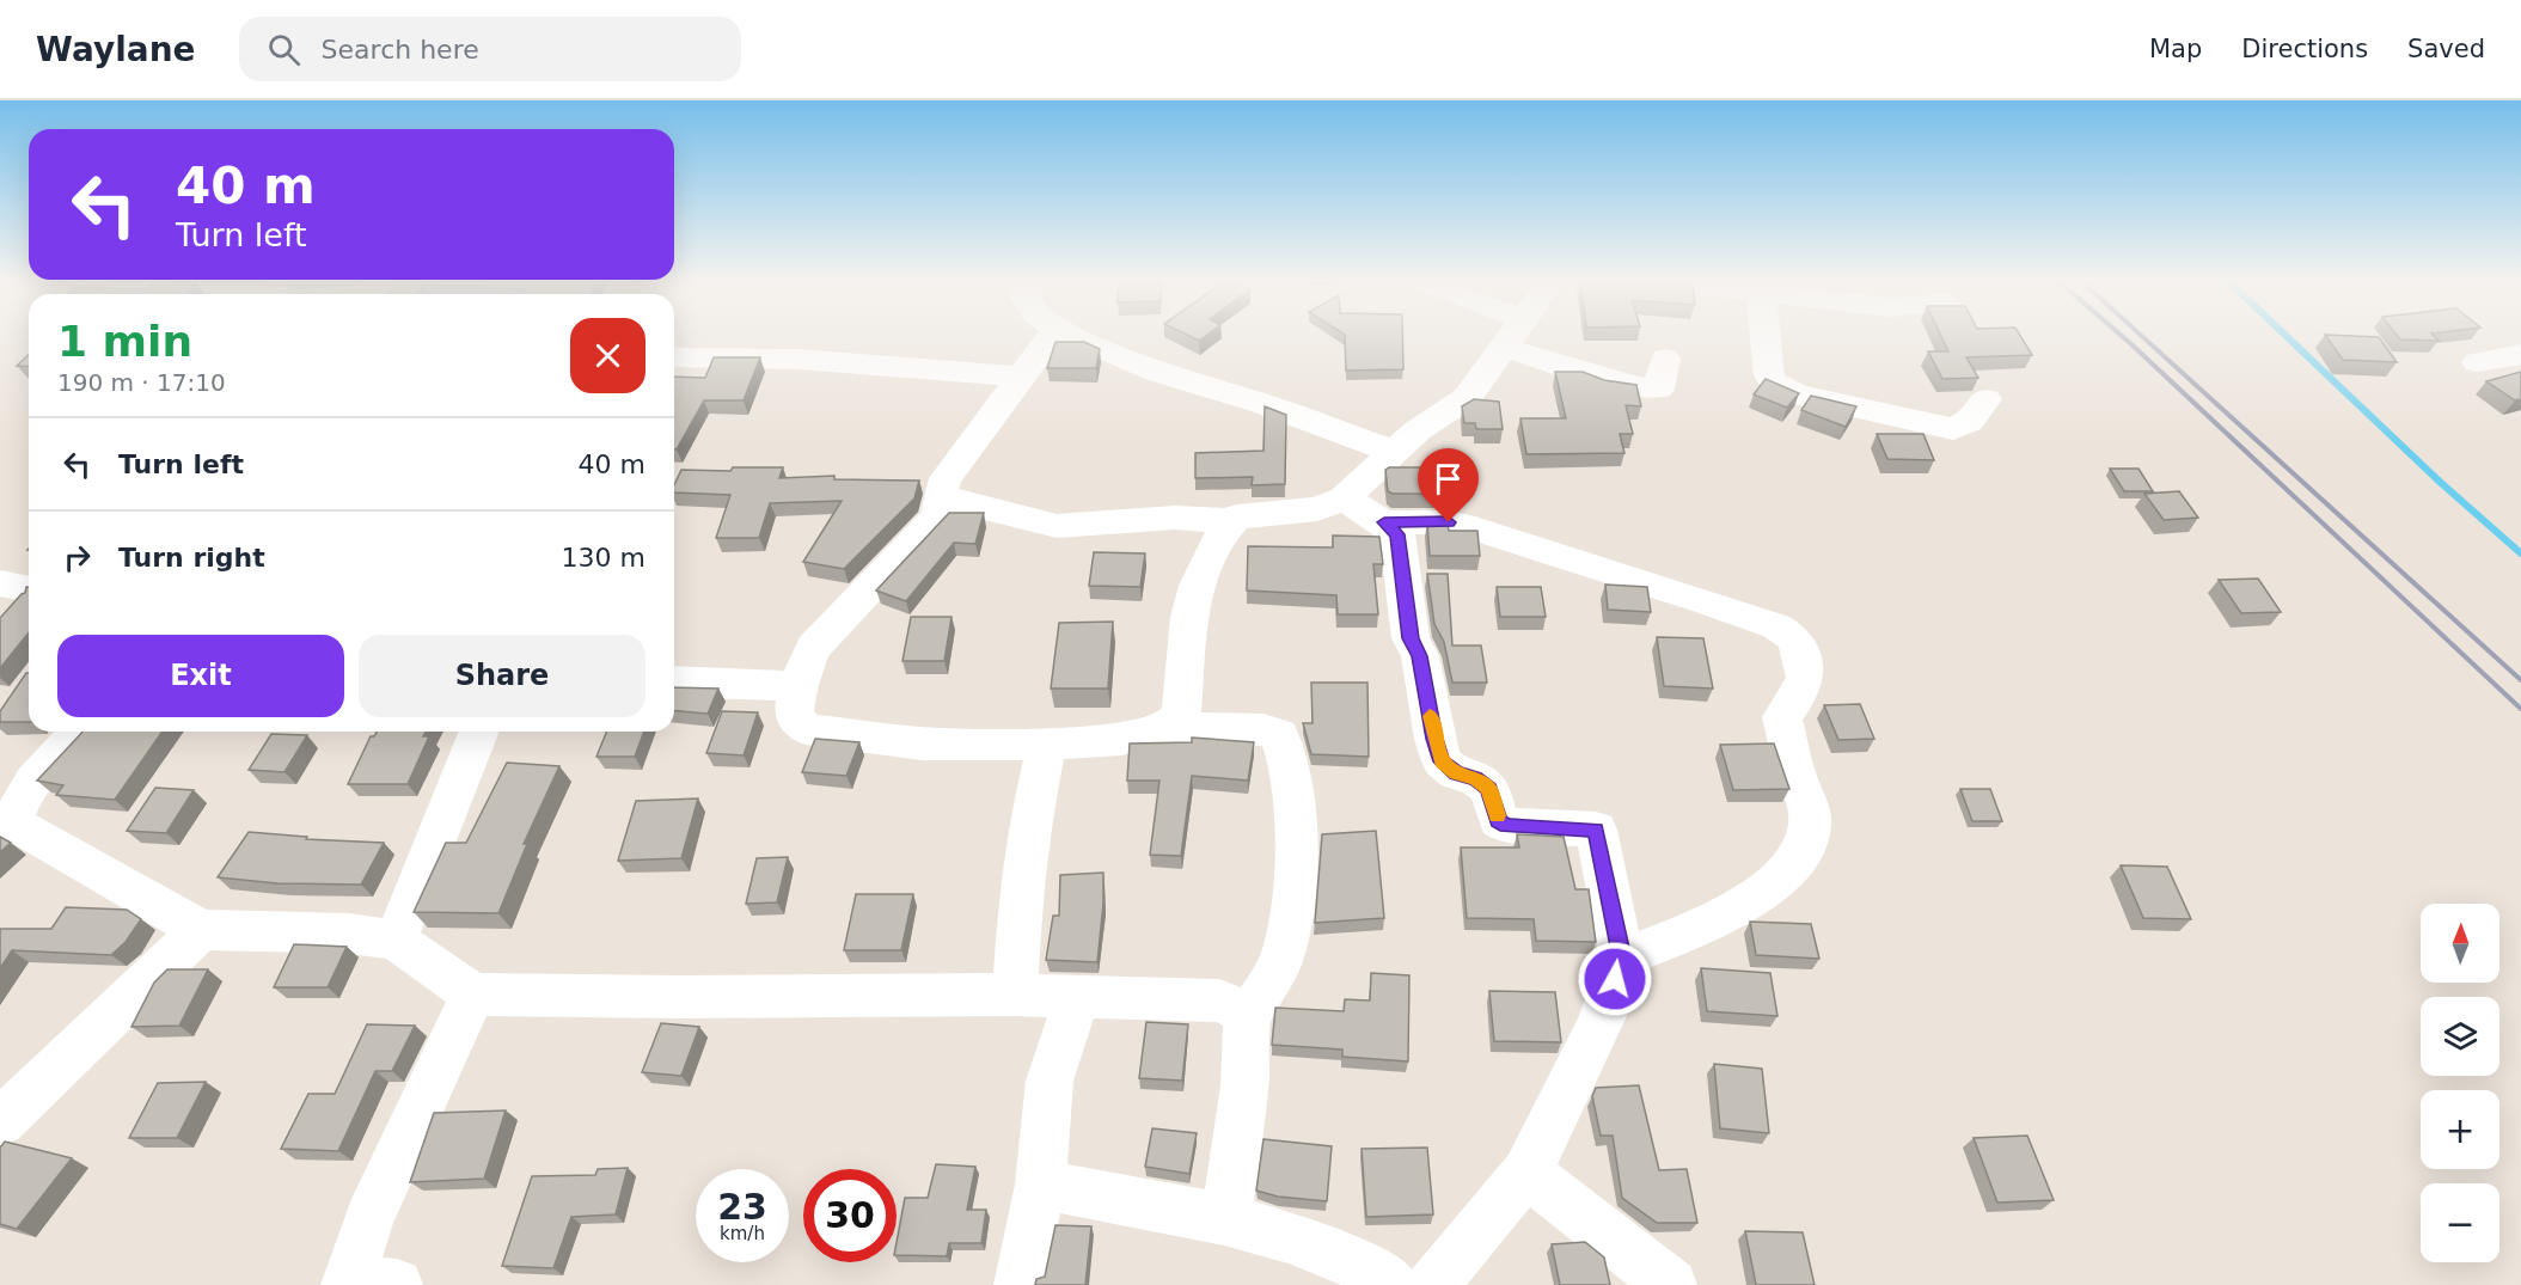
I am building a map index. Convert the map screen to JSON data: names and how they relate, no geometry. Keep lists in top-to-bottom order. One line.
{"north":"top","page":{"header":"Waylane","search":"Search here","nav":["Map","Directions","Saved"],"turn":["40 m","Turn left"],"heading":["1 min","190 m · 17:10"],"list":[{"name":"Turn left","value":"40 m"},{"name":"Turn right","value":"130 m"}],"buttons":["Exit","Share"],"map_buttons":["+","−"],"speed":"23 km/h","limit":"30"}}
